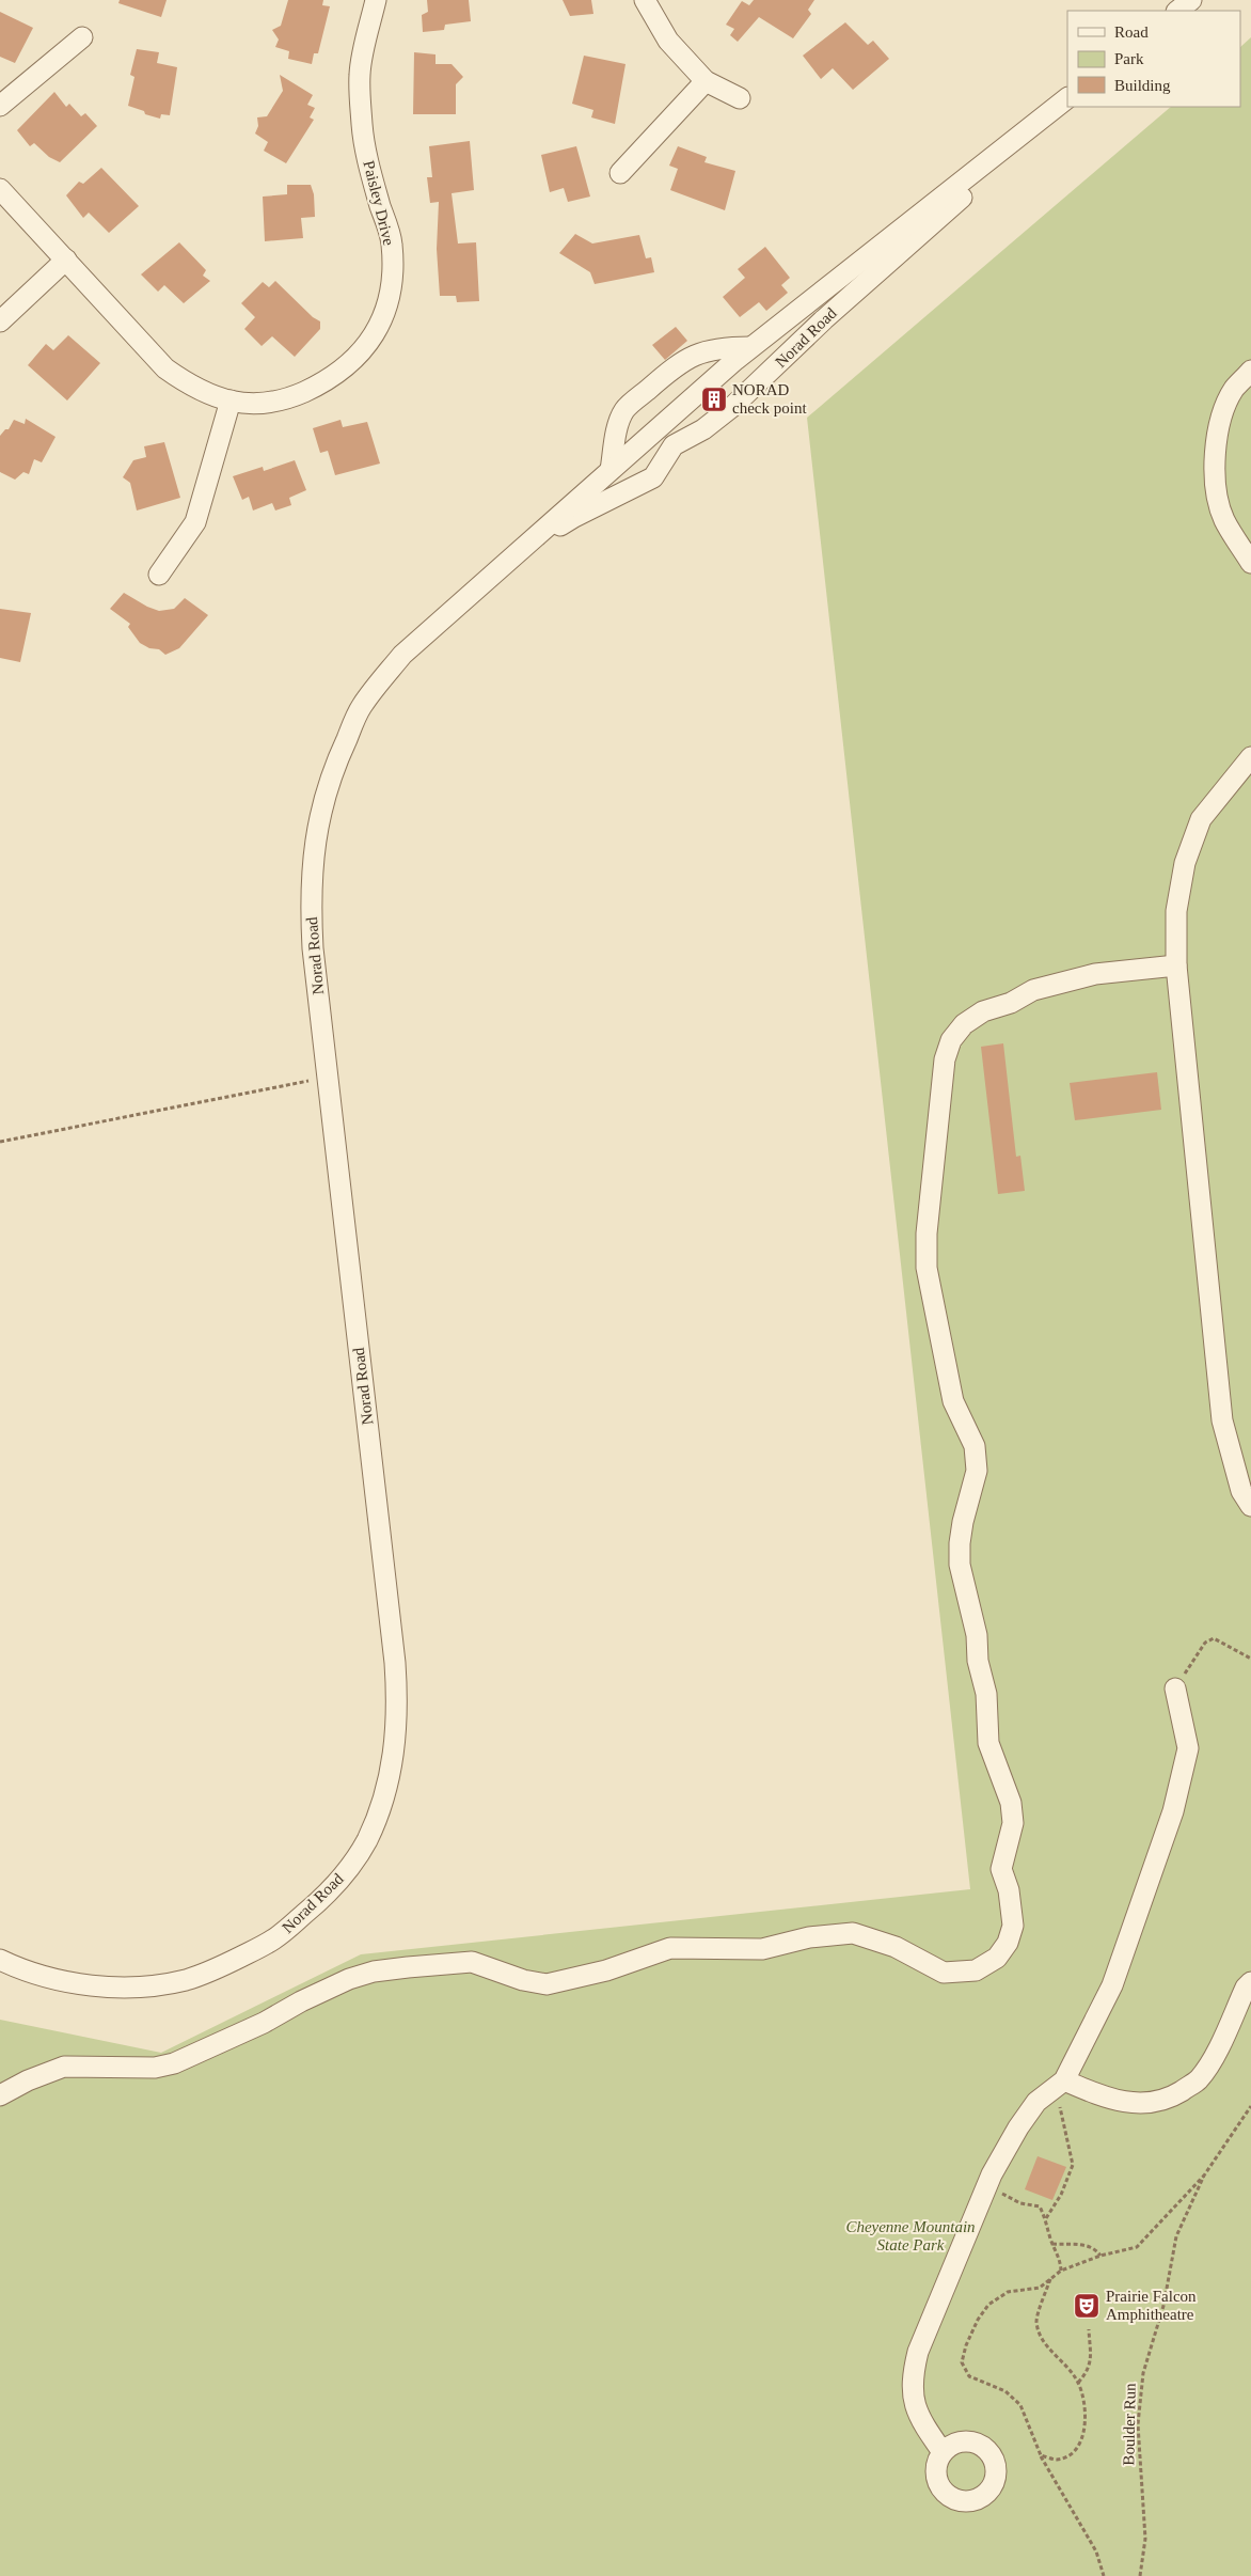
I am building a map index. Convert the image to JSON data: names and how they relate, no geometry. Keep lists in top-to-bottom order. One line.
{"streets":{"street":["Paisley Drive","Norad Road"],"path":["Boulder Run"]},"parks":["Cheyenne Mountain State Park"],"places":{"building":["NORAD check point"],"theatre":["Prairie Falcon Amphitheatre"]},"legend":["Road","Park","Building"]}
